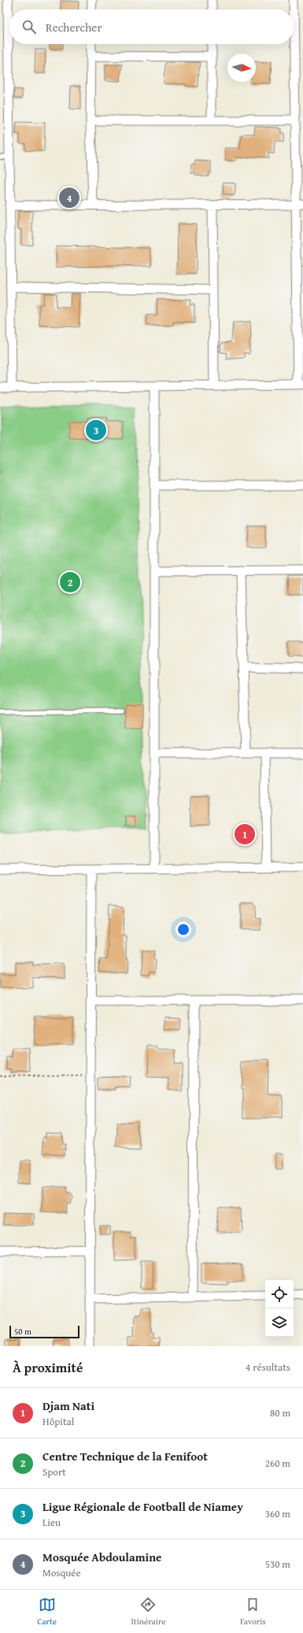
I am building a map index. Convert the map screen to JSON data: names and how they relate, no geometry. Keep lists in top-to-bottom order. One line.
{"scale_bar":"50 m","north":"right","page":{"search":"Rechercher","pins":["4","3","2","1"],"scale":"50 m","heading":["À proximité","4 résultats"],"list":[{"mark":"1","name":"Djam Nati","note":"Hôpital","value":"80 m"},{"mark":"2","name":"Centre Technique de la Fenifoot","note":"Sport","value":"260 m"},{"mark":"3","name":"Ligue Régionale de Football de Niamey","note":"Lieu","value":"360 m"},{"mark":"4","name":"Mosquée Abdoulamine","note":"Mosquée","value":"530 m"}],"nav":["Carte","Itinéraire","Favoris"]}}
